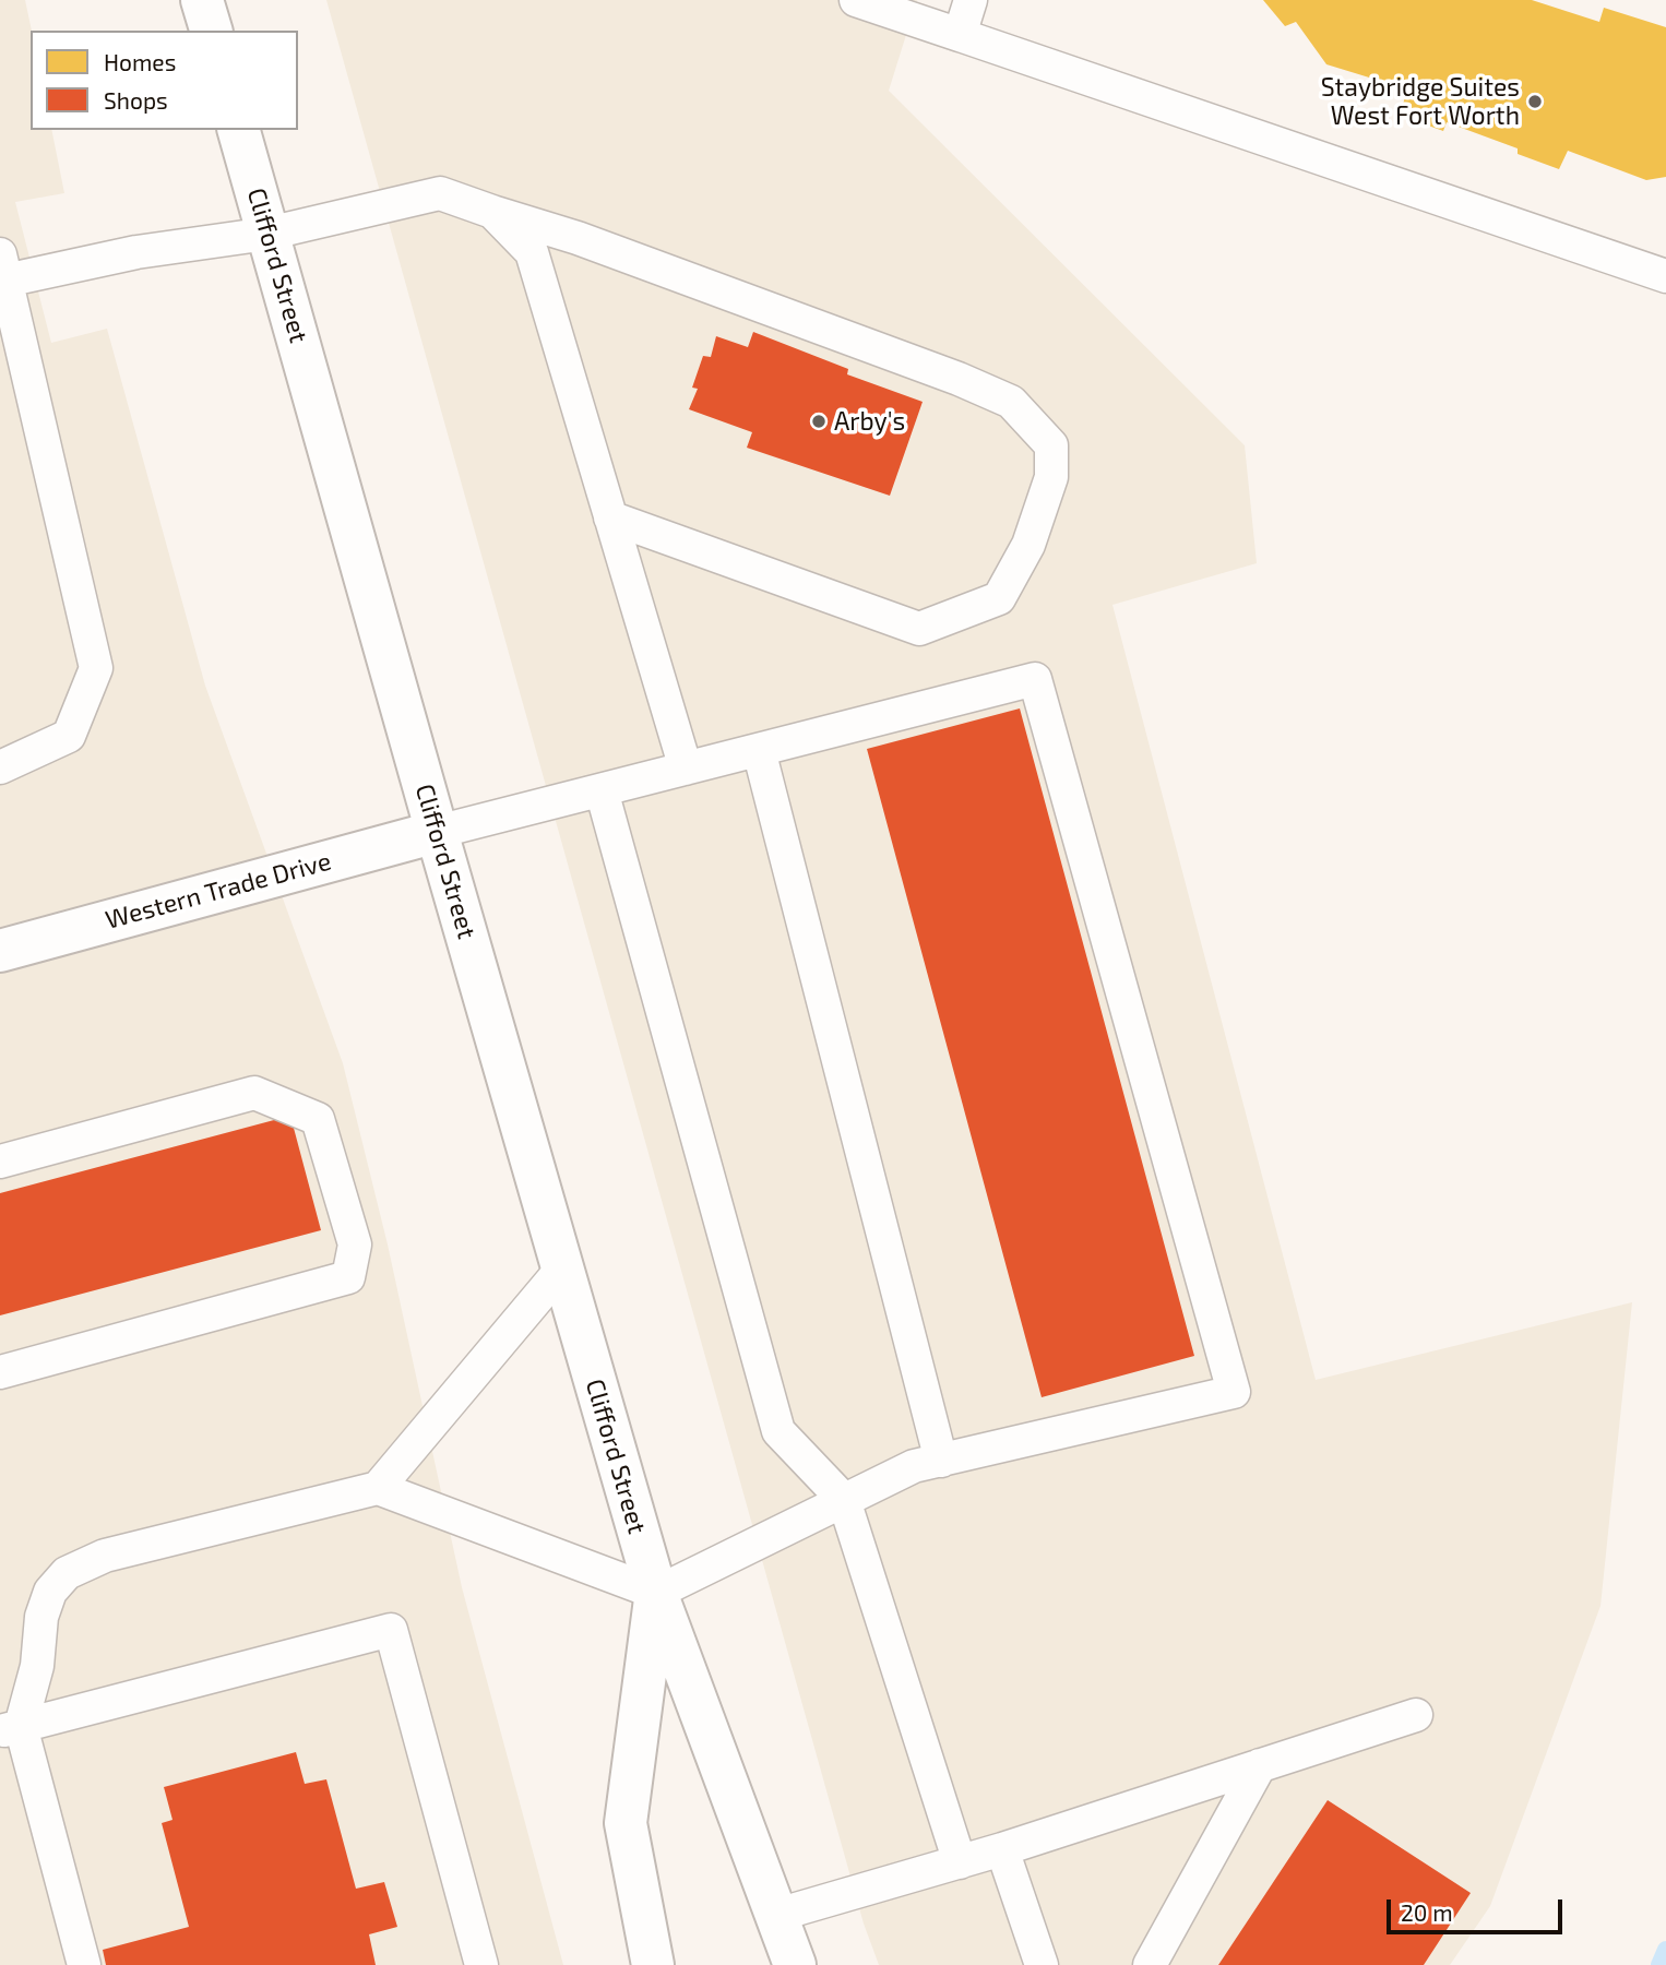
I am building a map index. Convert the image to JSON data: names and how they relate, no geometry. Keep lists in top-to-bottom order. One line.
{"streets":{"main road":["Clifford Street","Western Trade Drive"]},"crossings":[["Clifford Street","Western Trade Drive"]],"places":["Staybridge Suites West Fort Worth","Arby's"],"legend":["Homes","Shops"],"scale_bar":"20 m"}
